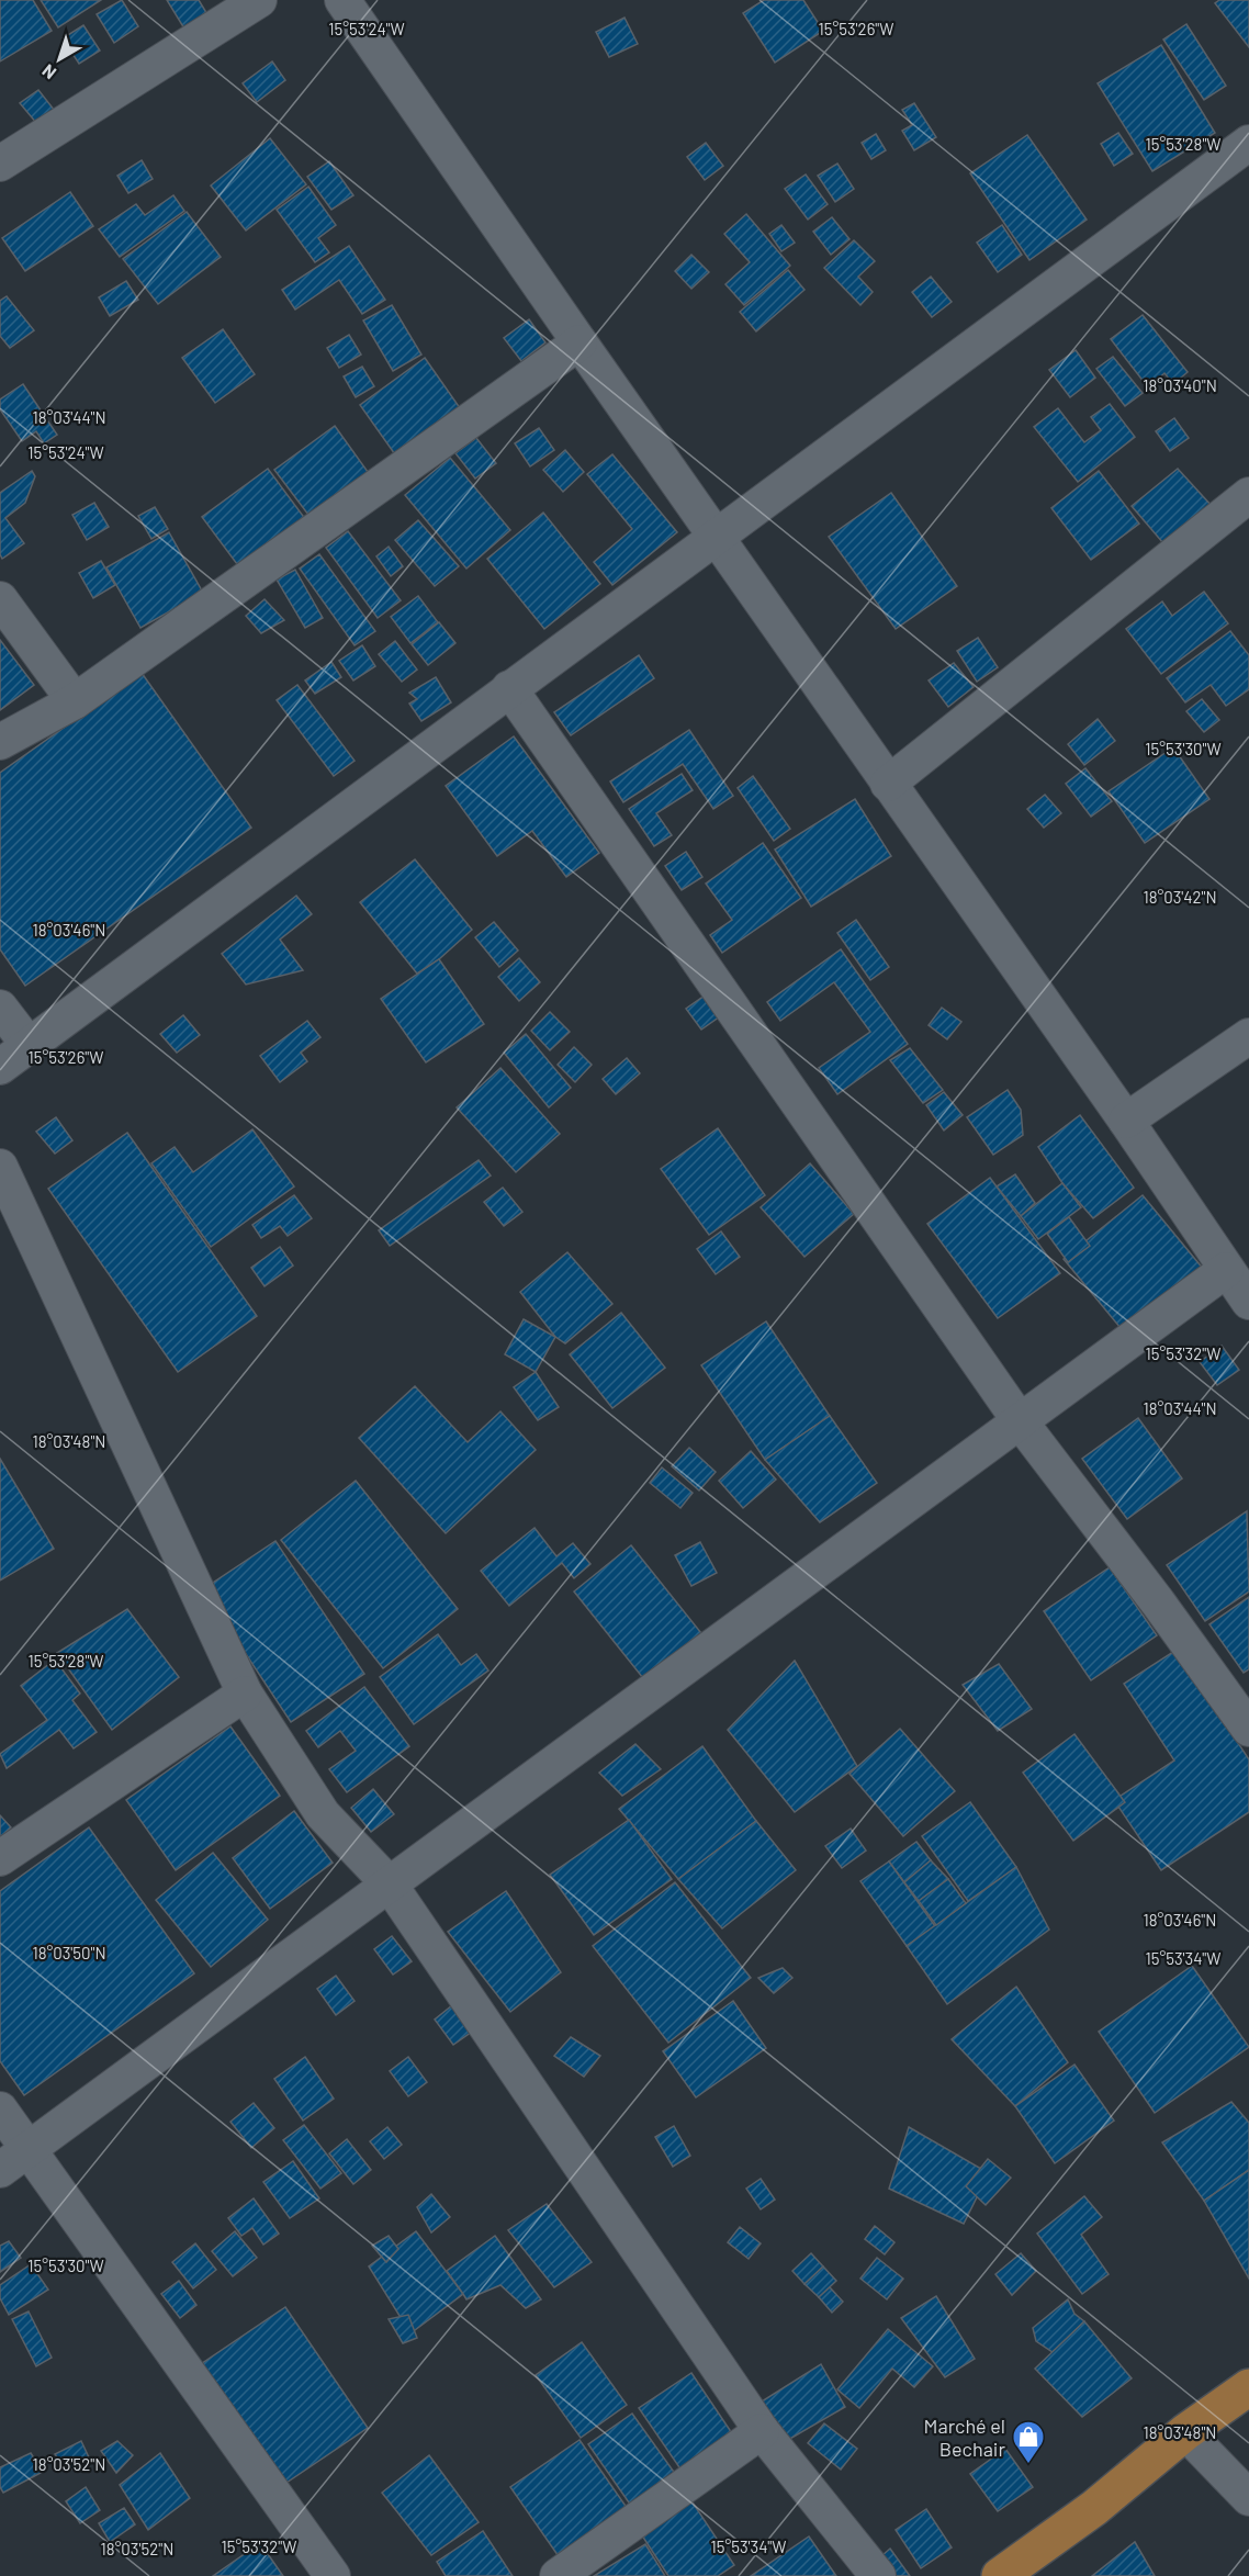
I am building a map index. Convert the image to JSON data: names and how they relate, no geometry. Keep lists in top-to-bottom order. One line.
{"places":{"shop":["Marché el Bechair"]},"north":"bottom left","coordinates":["15°53'24\"W","15°53'26\"W","15°53'28\"W","18°03'40\"N","18°03'44\"N","15°53'30\"W","18°03'42\"N","18°03'46\"N","15°53'32\"W","18°03'48\"N","18°03'50\"N","15°53'34\"W","18°03'52\"N"]}
